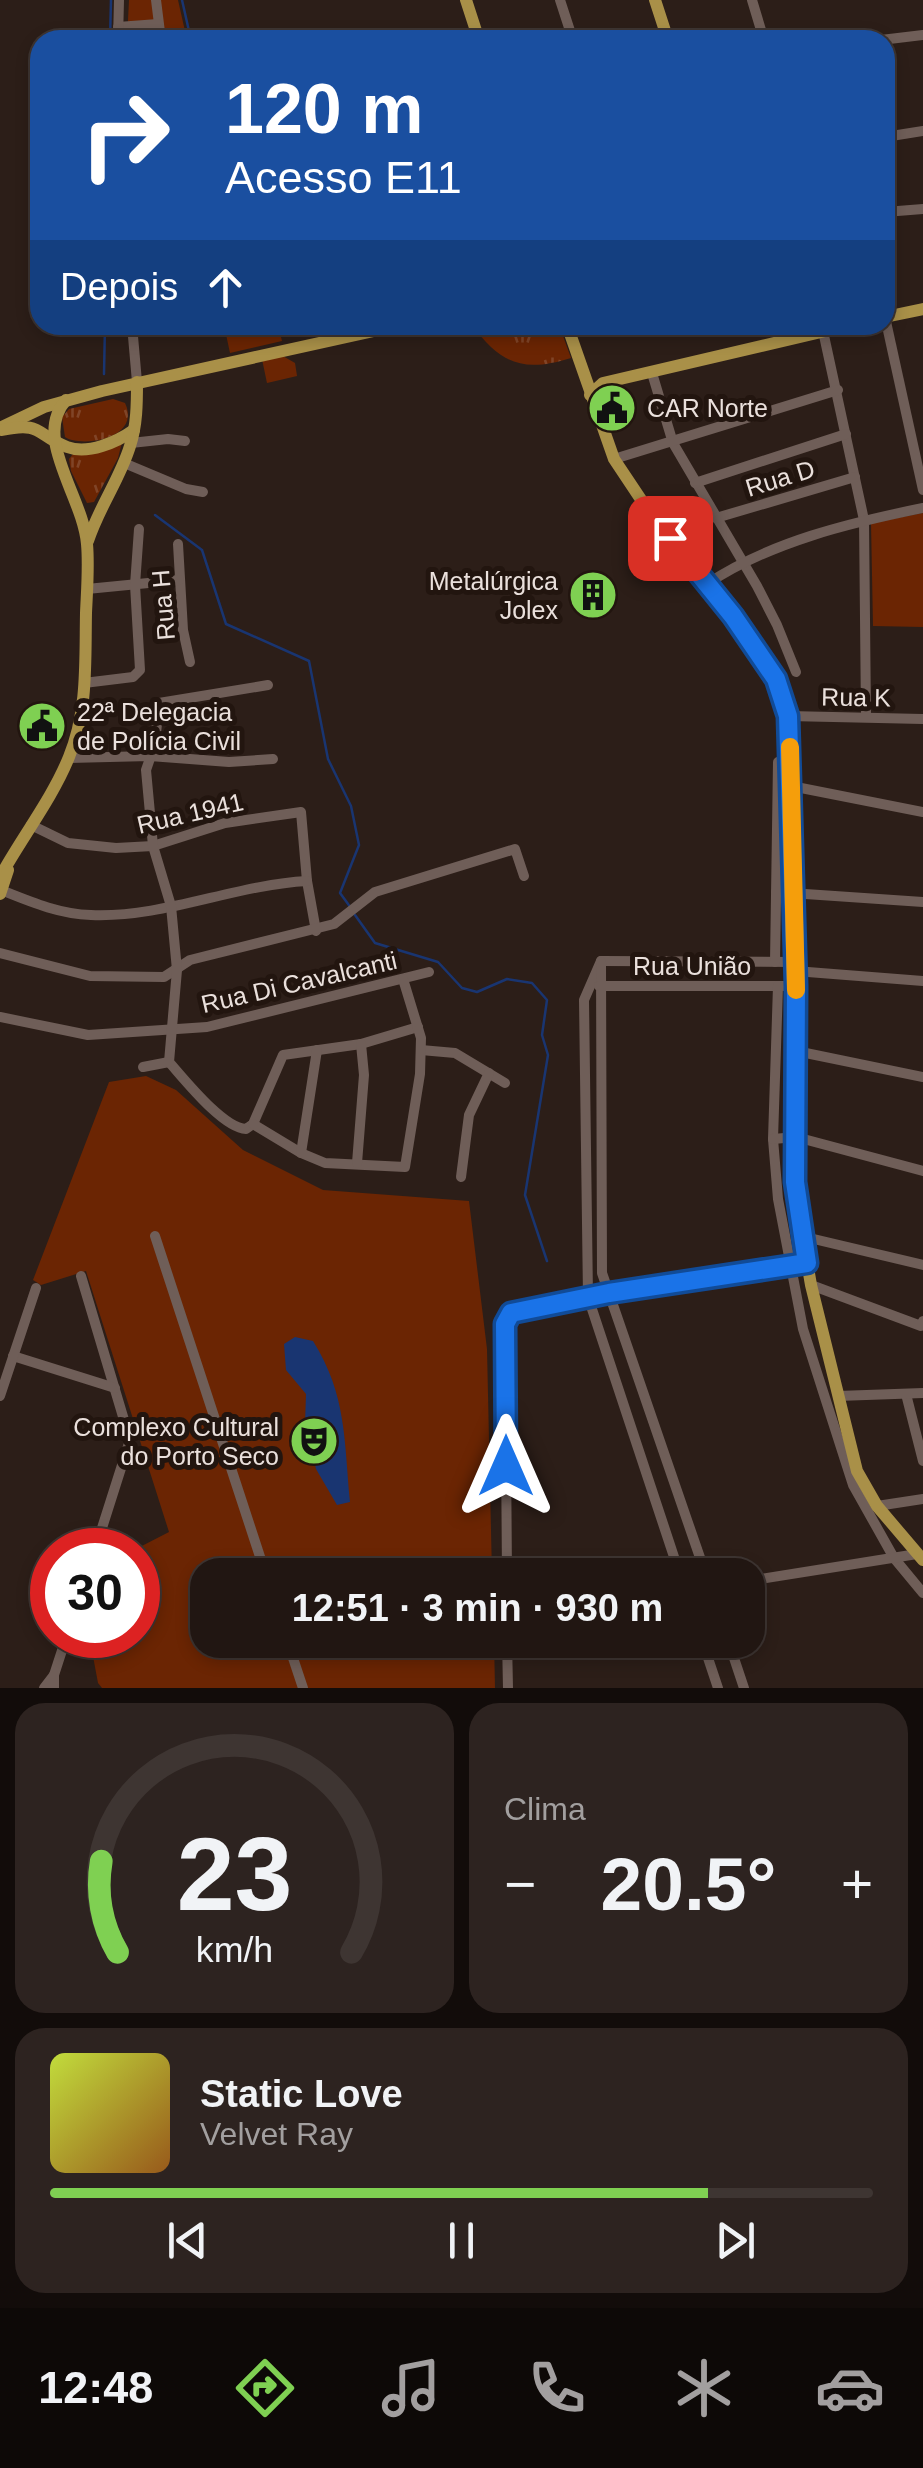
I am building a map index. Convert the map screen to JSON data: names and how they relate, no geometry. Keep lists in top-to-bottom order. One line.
{"streets":{"street":["Rua D","Rua H","Rua K","Rua 1941","Rua União","Rua Di Cavalcanti"]},"places":{"public building":["CAR Norte","22ª Delegacia de Polícia Civil"],"building":["Metalúrgica Jolex"],"theatre":["Complexo Cultural do Porto Seco"]},"page":{"turn":["120 m","Acesso E11"],"then":"Depois","limit":"30","trip":"12:51 · 3 min · 930 m","tile":"Clima","heat":["−","20.5°","+"],"song":["Static Love","Velvet Ray"],"tabs":"12:48","gauge":["23","km/h"]}}
